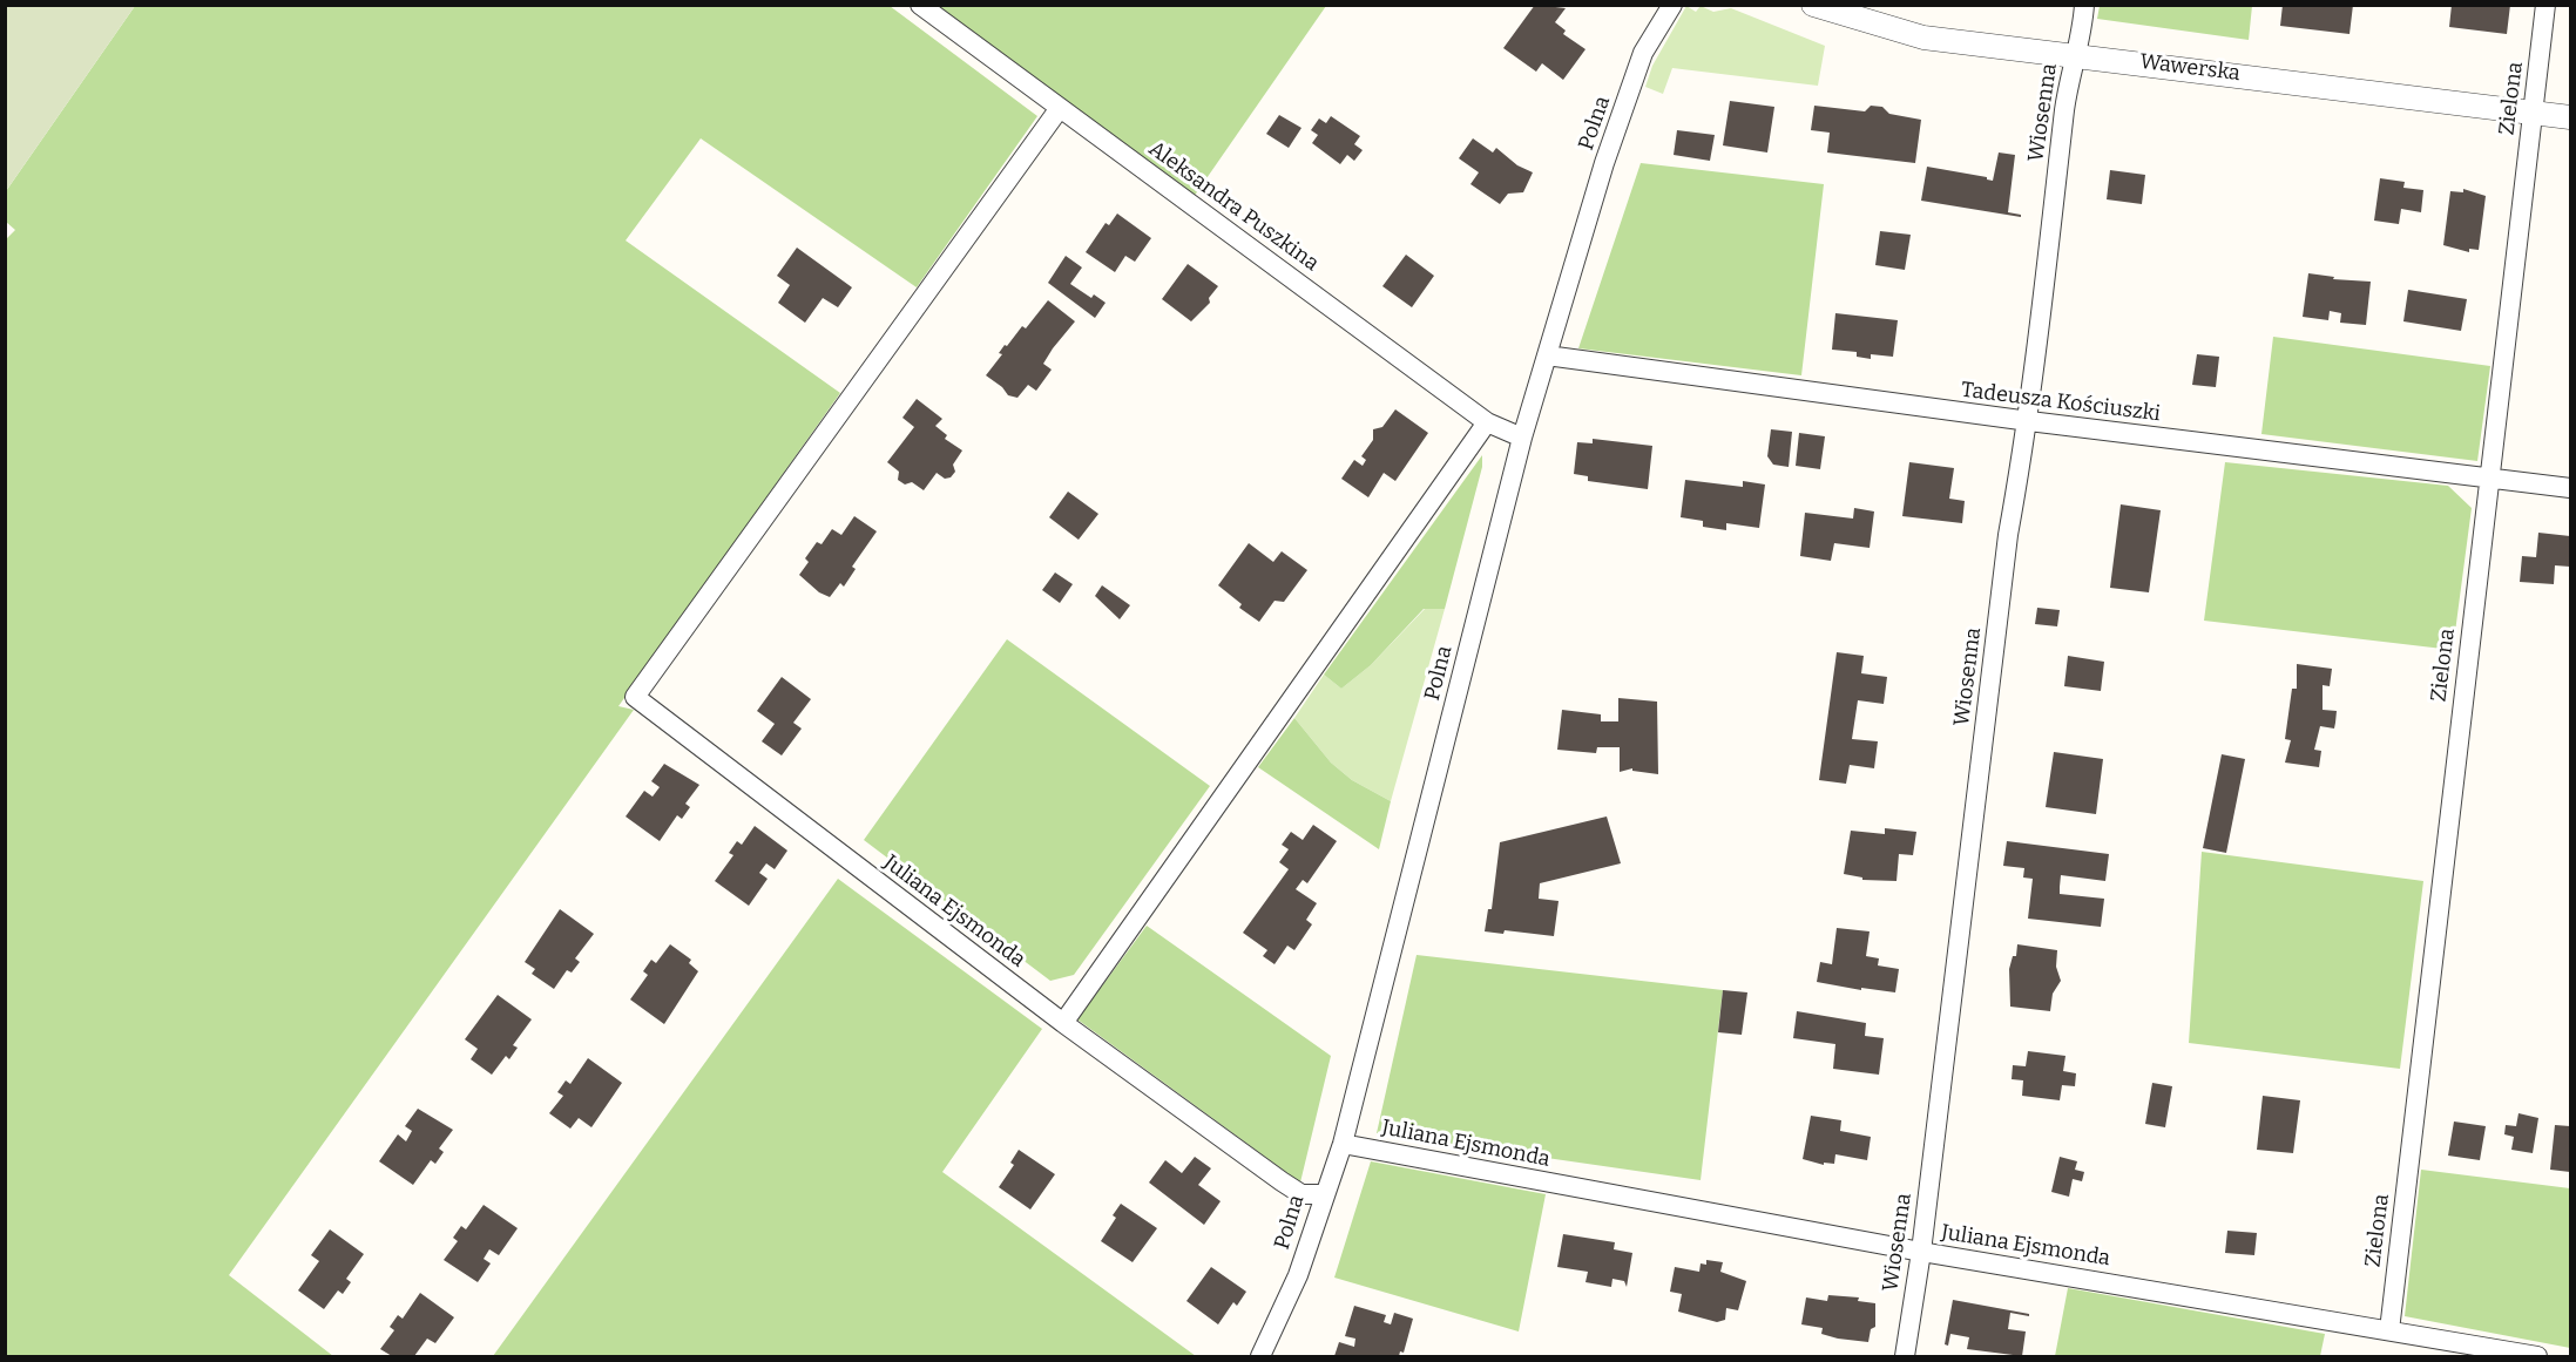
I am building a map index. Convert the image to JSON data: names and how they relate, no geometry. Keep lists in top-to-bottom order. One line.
{"streets":{"street":["Wawerska","Zielona","Wiosenna","Polna","Aleksandra Puszkina","Tadeusza Kościuszki","Juliana Ejsmonda"]},"crossings":[["Wawerska","Zielona"],["Wawerska","Wiosenna"],["Zielona","Tadeusza Kościuszki"],["Zielona","Juliana Ejsmonda"],["Wiosenna","Tadeusza Kościuszki"],["Wiosenna","Juliana Ejsmonda"],["Polna","Aleksandra Puszkina"],["Polna","Tadeusza Kościuszki"],["Polna","Juliana Ejsmonda"],["Aleksandra Puszkina","Juliana Ejsmonda"]]}
